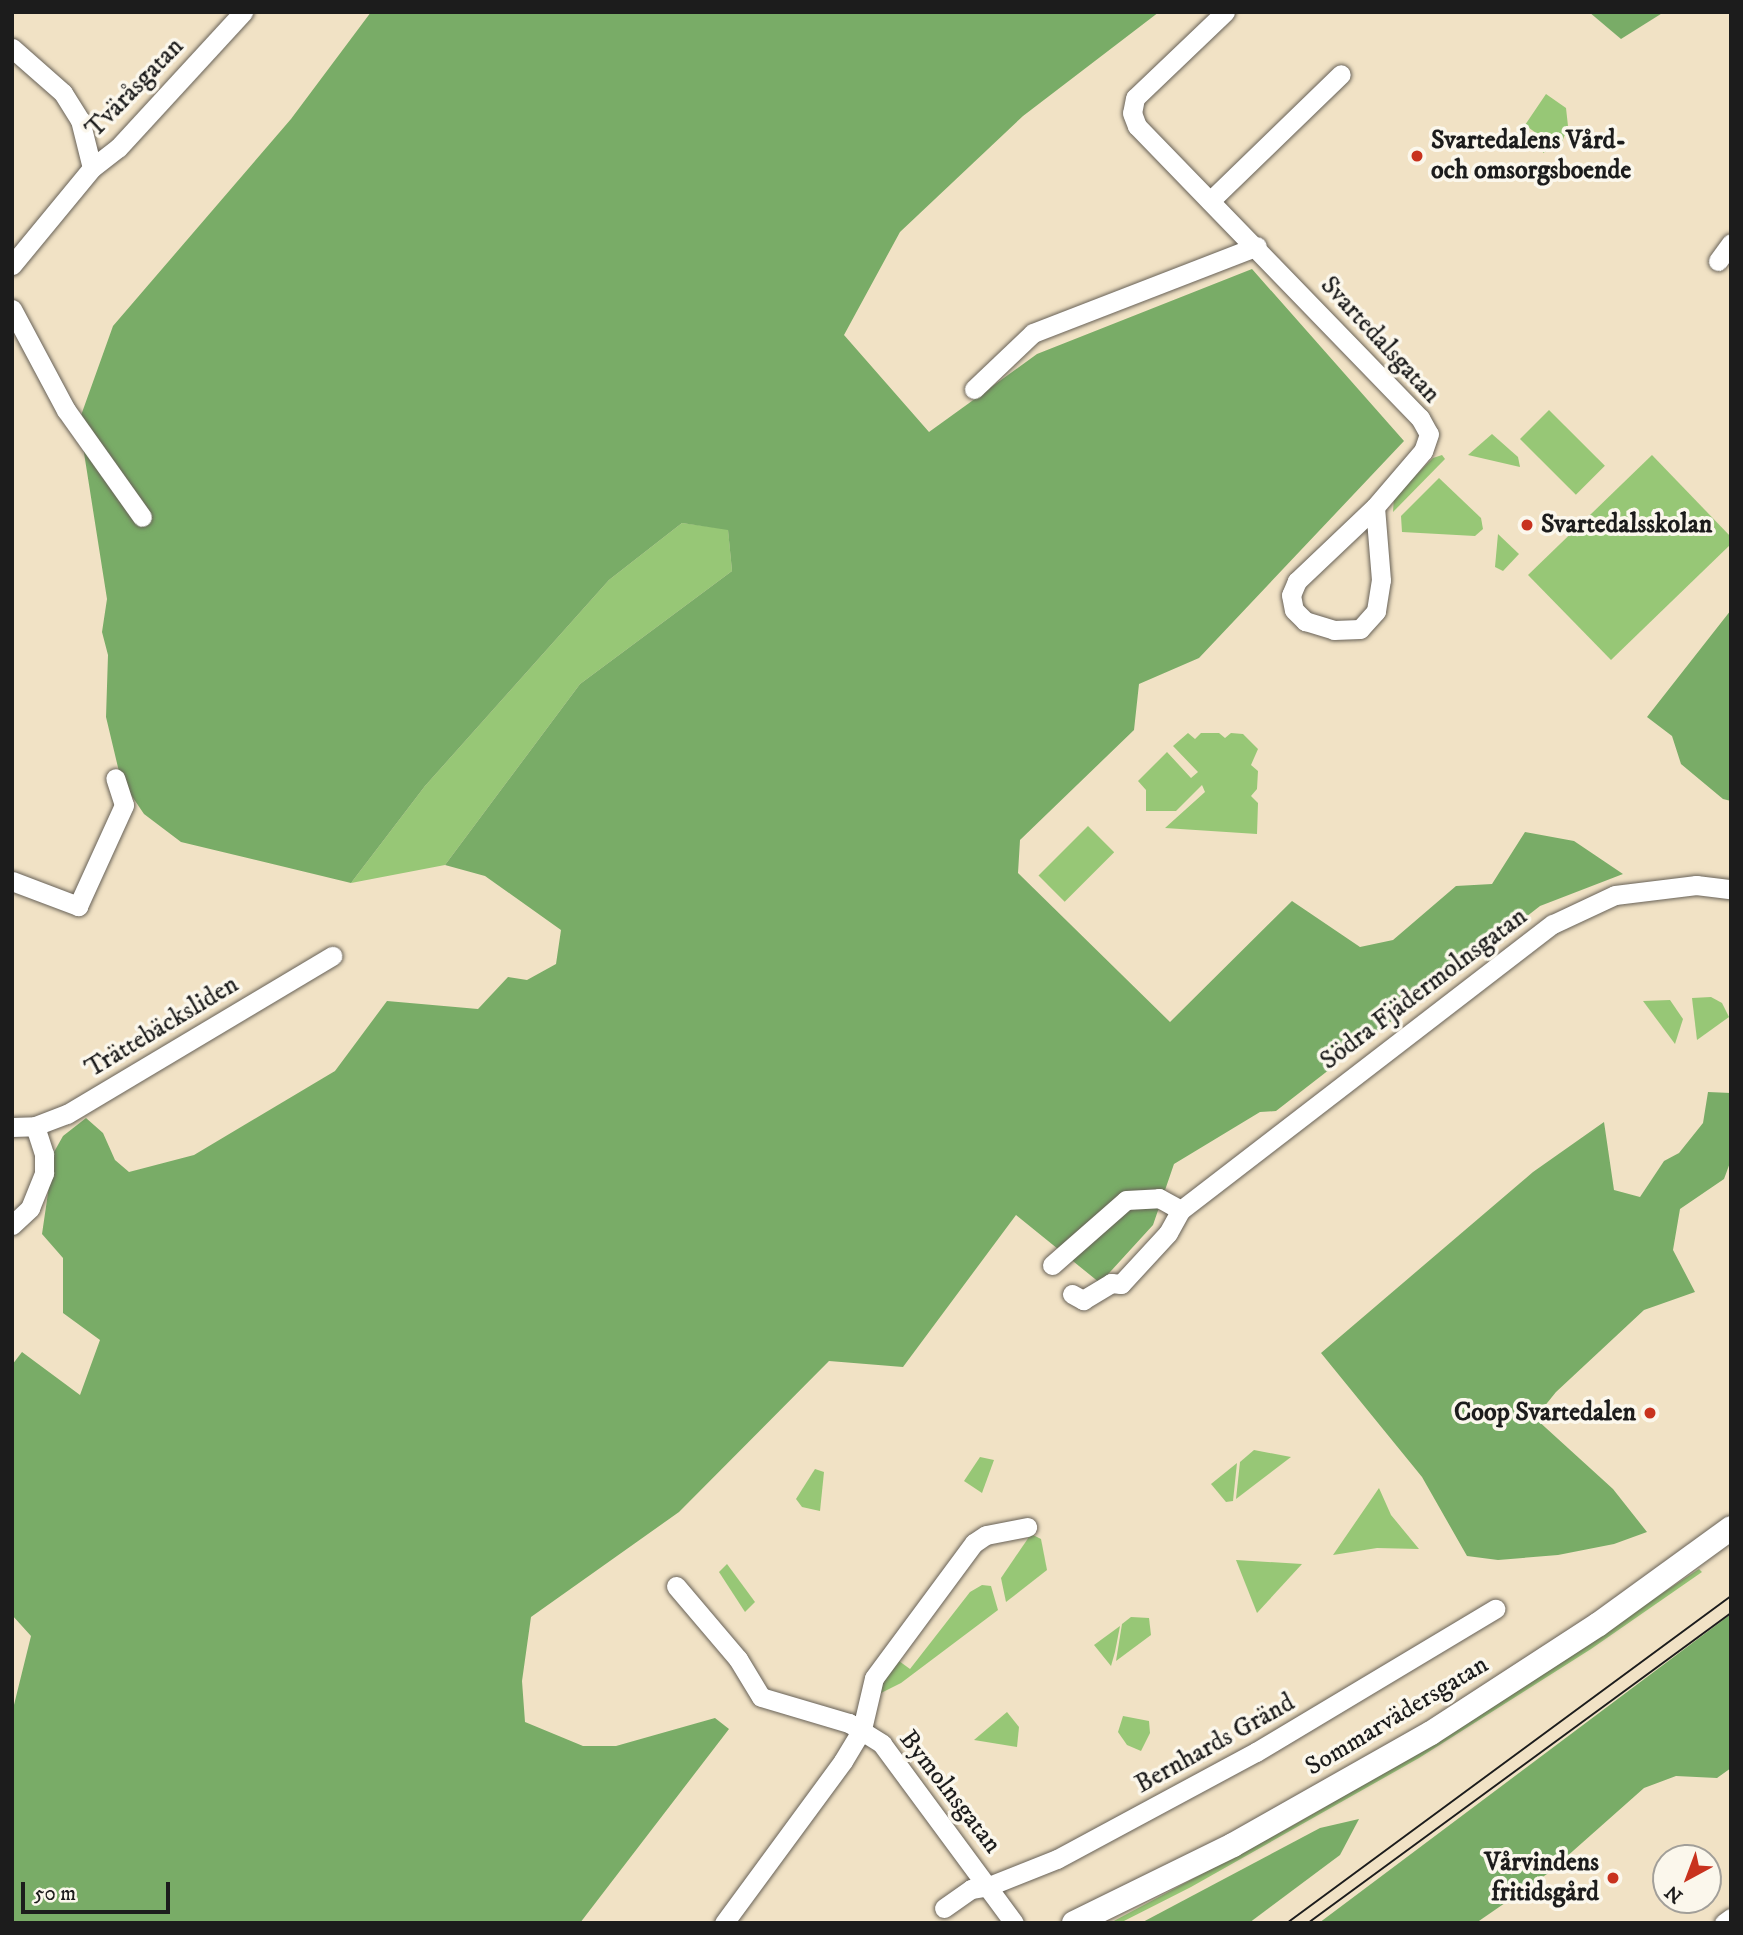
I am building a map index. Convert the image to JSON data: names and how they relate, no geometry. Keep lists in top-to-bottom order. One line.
{"streets":{"street":["Tväråsgatan","Svartedalsgatan","Södra Fjädermolnsgatan","Trättebäcksliden","Sommarvädersgatan","Bernhards Gränd","Bymolnsgatan"]},"crossings":[["Bernhards Gränd","Bymolnsgatan"]],"places":["Svartedalens Vård- och omsorgsboende","Svartedalsskolan","Coop Svartedalen","Vårvindens fritidsgård"],"scale_bar":"50 m","north":"bottom left"}
